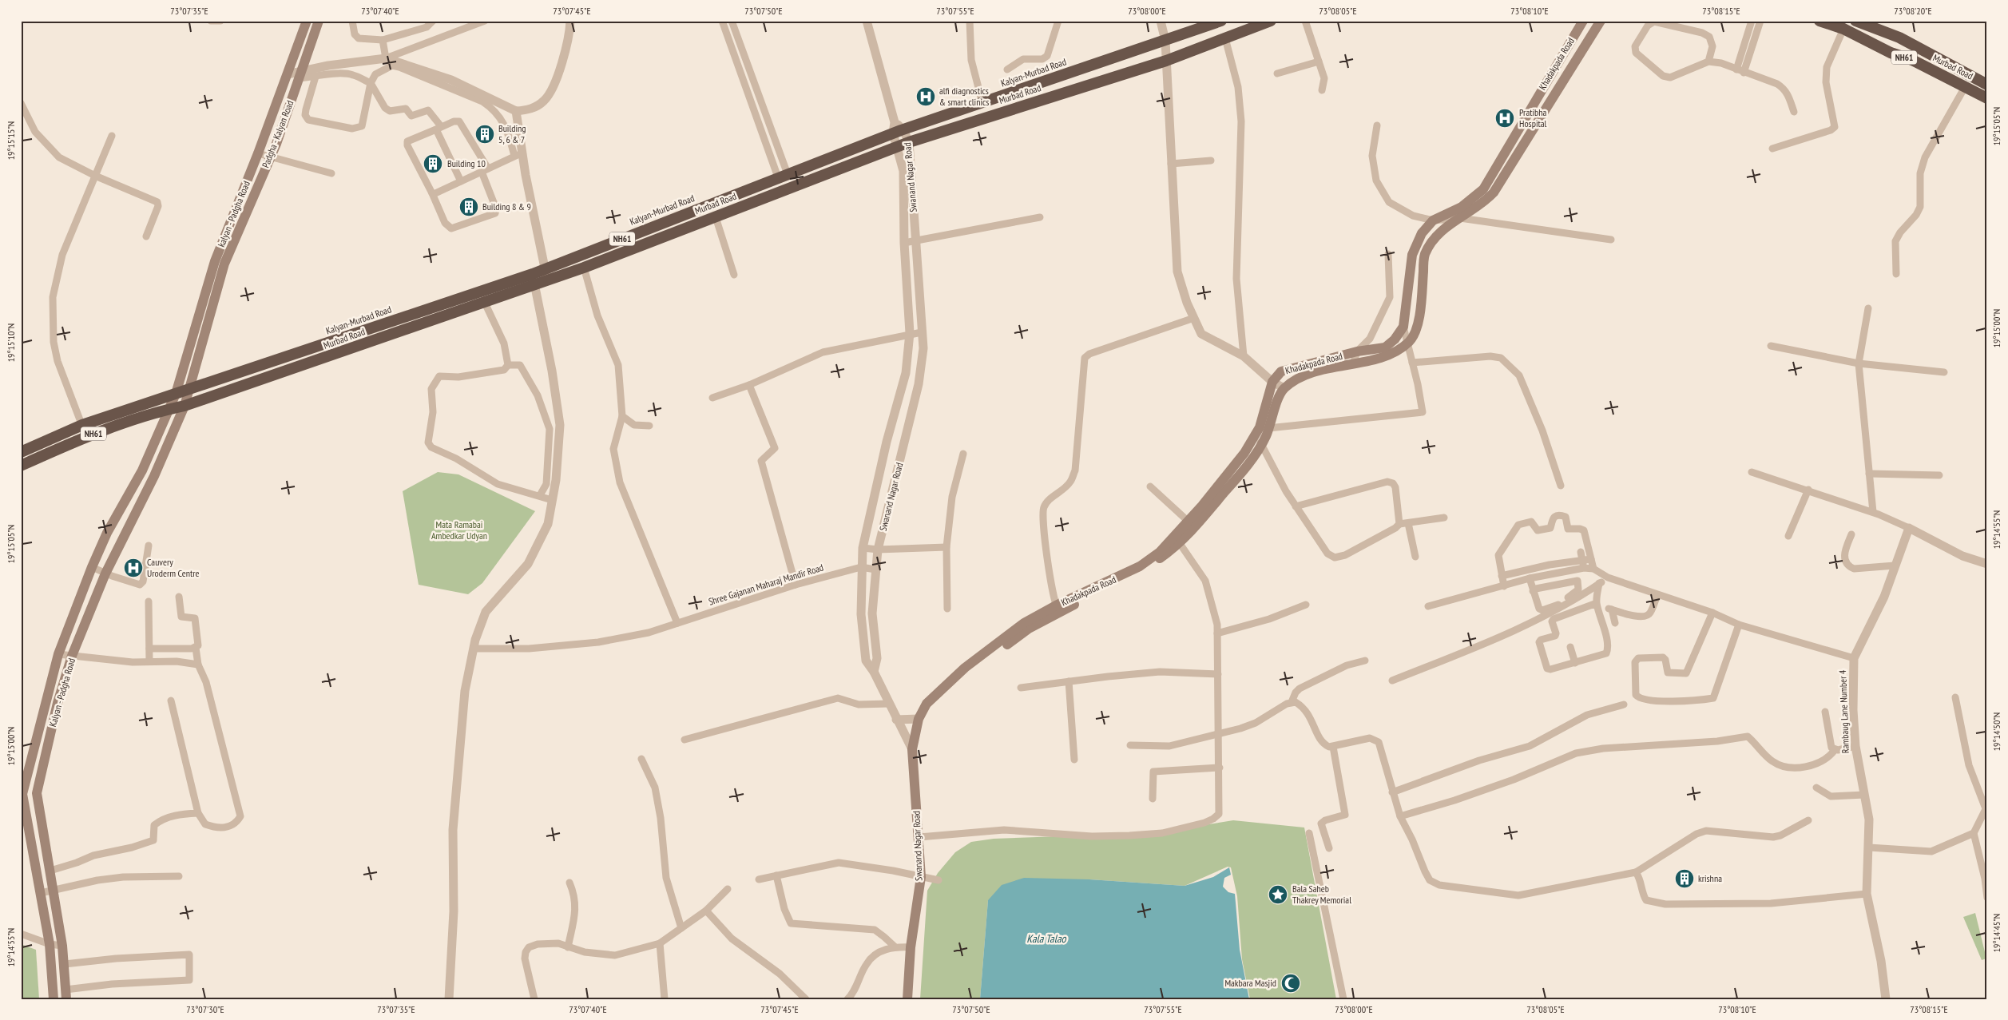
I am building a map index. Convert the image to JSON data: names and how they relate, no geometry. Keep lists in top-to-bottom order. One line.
{"streets":{"highway":["NH61","Murbad Road","Kalyan-Murbad Road"],"main road":["Khadakpada Road","Padgha - Kalyan Road","Swanand Nagar Road","kalyan - Padgha Road","Kalyan - Padgha Road"],"street":["Shree Gajanan Maharaj Mandir Road","Rambaug Lane Number 4"]},"crossings":[["NH61","Murbad Road"],["NH61","kalyan - Padgha Road"],["NH61","Kalyan - Padgha Road"],["Murbad Road","Padgha - Kalyan Road"],["Murbad Road","Swanand Nagar Road"],["Murbad Road","kalyan - Padgha Road"],["Murbad Road","Kalyan - Padgha Road"],["Kalyan-Murbad Road","Padgha - Kalyan Road"],["Kalyan-Murbad Road","Swanand Nagar Road"],["Kalyan-Murbad Road","kalyan - Padgha Road"],["Padgha - Kalyan Road","kalyan - Padgha Road"],["Padgha - Kalyan Road","Kalyan - Padgha Road"],["Swanand Nagar Road","Shree Gajanan Maharaj Mandir Road"],["kalyan - Padgha Road","Kalyan - Padgha Road"]],"water":["Kala Talao"],"parks":["Mata Ramabai Ambedkar Udyan"],"places":{"hospital":["alfi diagnostics & smart clinics","Pratibha Hospital","Cauvery Uroderm Centre"],"building":["Building 5, 6 & 7","Building 10","Building 8 & 9","krishna"],"place":["Bala Saheb Thakrey Memorial"],"mosque":["Makbara Masjid"]},"coordinates":["73°07'35\"E","73°07'40\"E","73°07'45\"E","73°07'50\"E","73°07'55\"E","73°08'00\"E","73°08'05\"E","73°08'10\"E","73°08'15\"E","73°08'20\"E","19°15'05\"N","19°15'15\"N","19°15'00\"N","19°15'10\"N","19°14'55\"N","19°14'50\"N","19°14'45\"N","73°07'30\"E"]}
